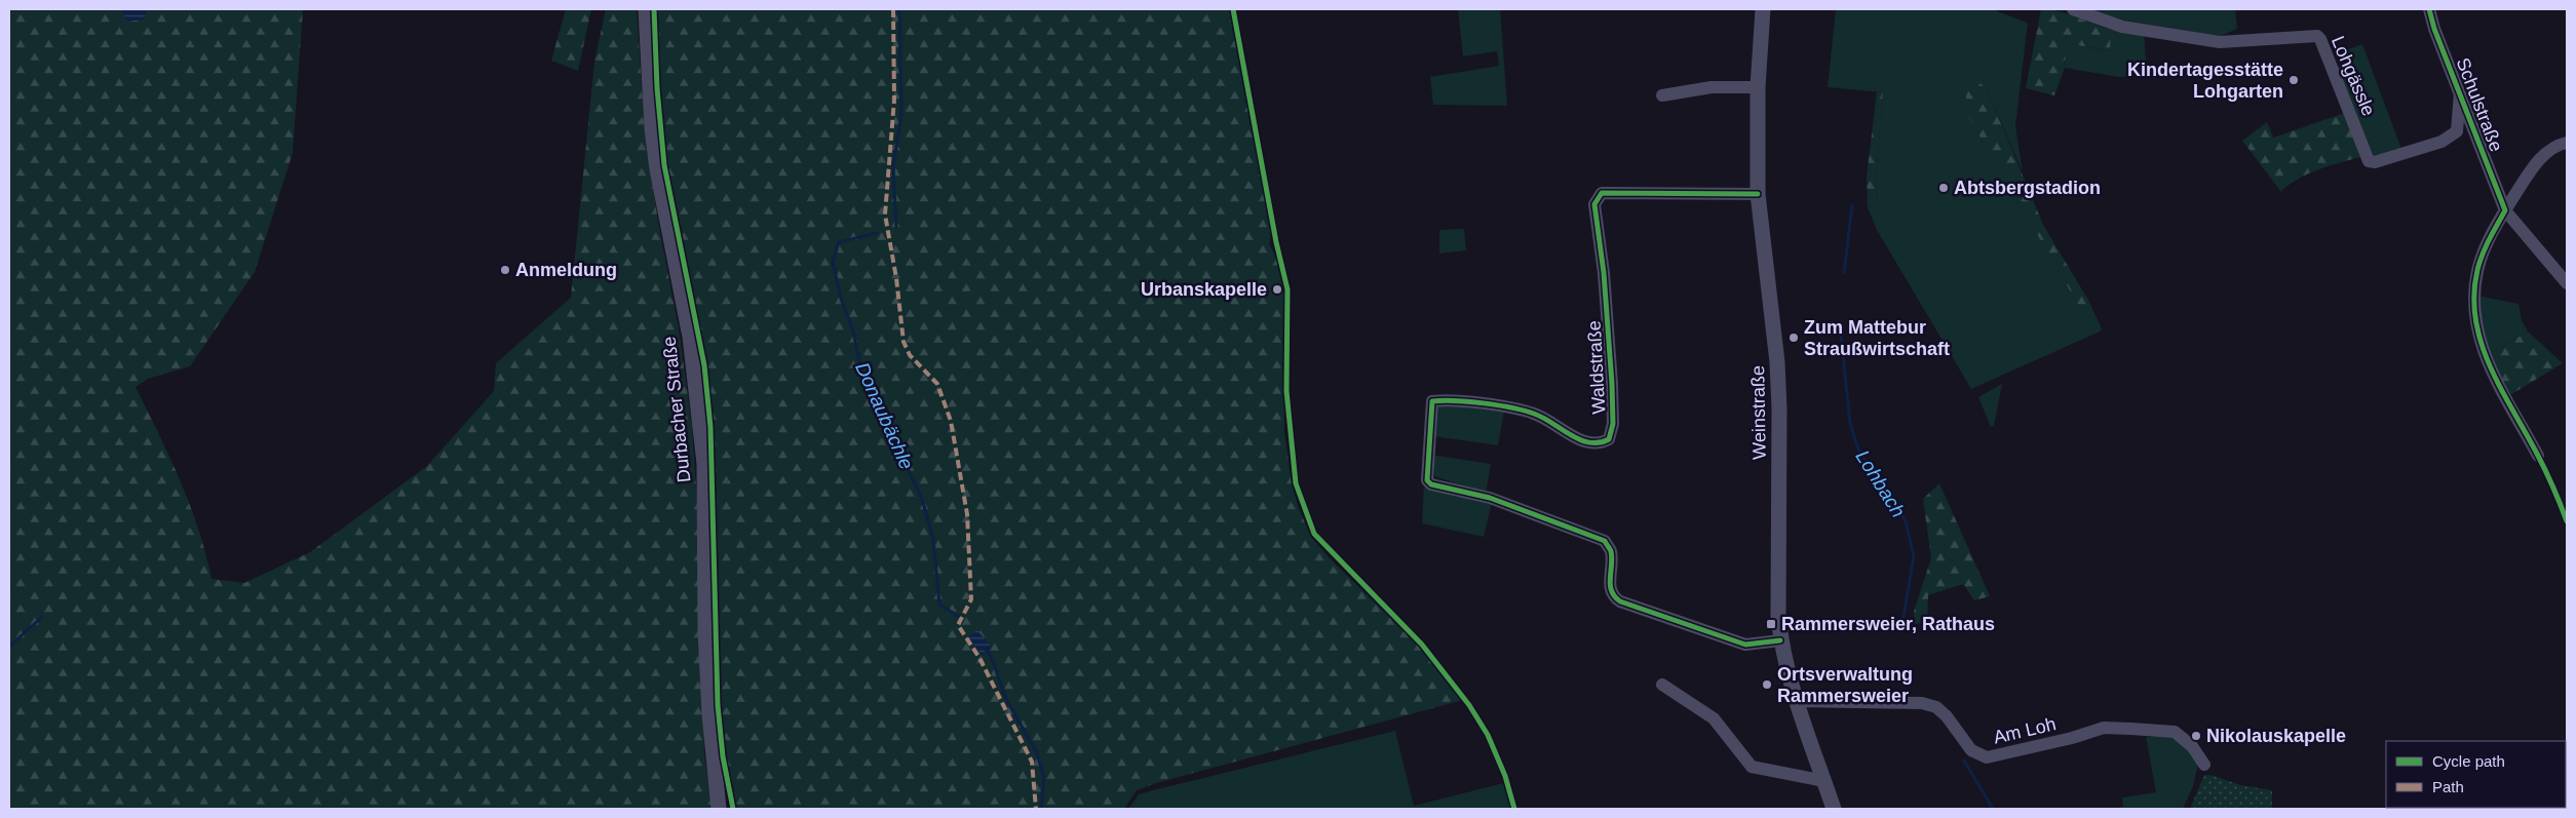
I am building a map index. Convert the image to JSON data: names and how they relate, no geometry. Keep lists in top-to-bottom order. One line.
{"streets":{"street":["Lohgässle","Schulstraße","Waldstraße","Durbacher Straße","Weinstraße","Am Loh"]},"crossings":[["Lohgässle","Schulstraße"],["Waldstraße","Weinstraße"],["Weinstraße","Am Loh"]],"water":["Donaubächle","Lohbach"],"places":{"other":["Kindertagesstätte Lohgarten","Abtsbergstadion","Anmeldung","Urbanskapelle","Zum Mattebur Straußwirtschaft","Ortsverwaltung Rammersweier","Nikolauskapelle"],"transit":["Rammersweier, Rathaus"]},"legend":["Cycle path","Path"]}
